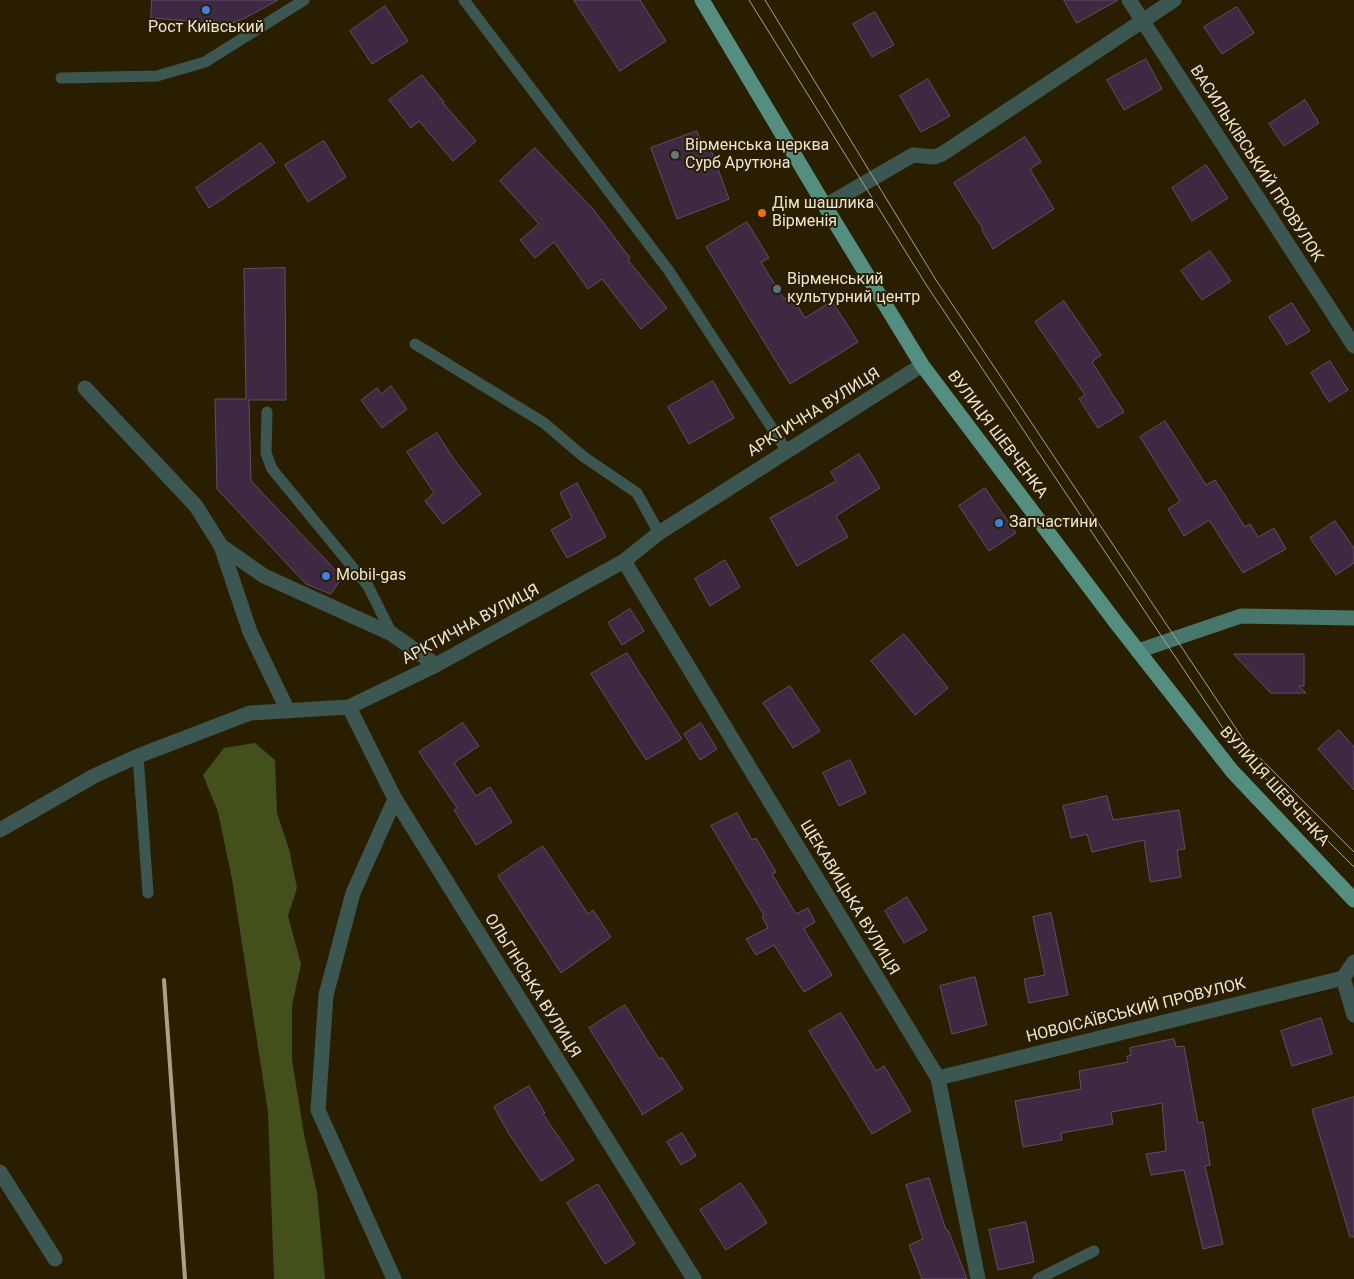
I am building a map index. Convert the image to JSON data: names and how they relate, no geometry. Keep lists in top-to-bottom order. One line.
{"streets":{"main road":["ВУЛИЦЯ ШЕВЧЕНКА"],"street":["ВАСИЛЬКІВСЬКИЙ ПРОВУЛОК","АРКТИЧНА ВУЛИЦЯ","ЩЕКАВИЦЬКА ВУЛИЦЯ","ОЛЬГІНСЬКА ВУЛИЦЯ","НОВОІСАЇВСЬКИЙ ПРОВУЛОК"]},"crossings":[["АРКТИЧНА ВУЛИЦЯ","ВУЛИЦЯ ШЕВЧЕНКА"],["АРКТИЧНА ВУЛИЦЯ","ЩЕКАВИЦЬКА ВУЛИЦЯ"],["АРКТИЧНА ВУЛИЦЯ","ОЛЬГІНСЬКА ВУЛИЦЯ"],["ЩЕКАВИЦЬКА ВУЛИЦЯ","НОВОІСАЇВСЬКИЙ ПРОВУЛОК"]],"places":["Рост Київський","Вірменська церква Сурб Арутюна","Дім шашлика Вірменія","Вірменський культурний центр","Запчастини","Mobil-gas"]}
